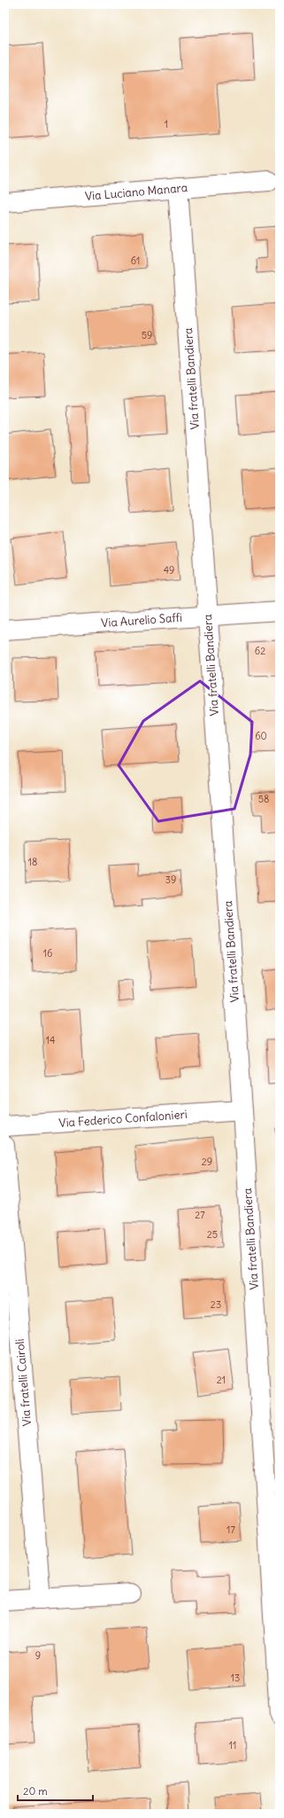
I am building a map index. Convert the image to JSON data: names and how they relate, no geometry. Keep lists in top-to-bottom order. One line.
{"streets":{"street":["Via Luciano Manara","Via fratelli Bandiera","Via Aurelio Saffi","Via Federico Confalonieri","Via fratelli Cairoli"]},"crossings":[["Via Luciano Manara","Via fratelli Bandiera"],["Via fratelli Bandiera","Via Aurelio Saffi"],["Via fratelli Bandiera","Via Federico Confalonieri"]],"house_numbers":["1","61","59","49","62","60","58","18","39","16","14","29","27","25","23","21","17","9","13","11"],"scale_bar":"20 m"}
